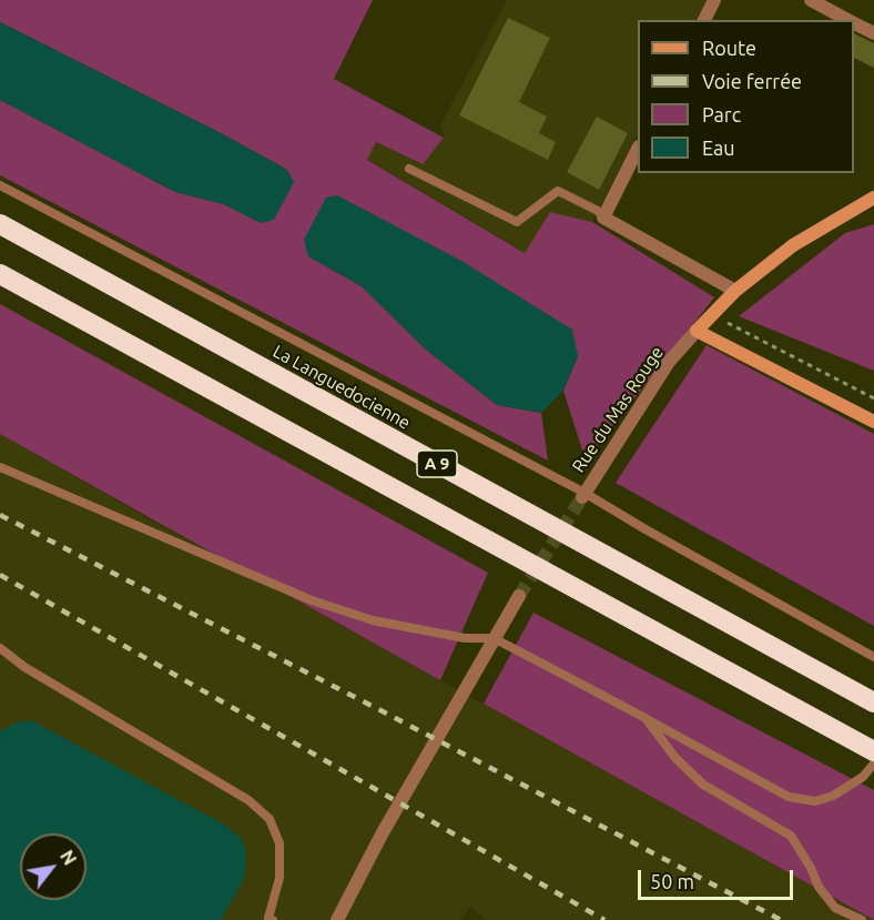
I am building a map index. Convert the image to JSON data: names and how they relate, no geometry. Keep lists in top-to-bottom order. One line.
{"streets":{"highway":["La Languedocienne","A 9"],"street":["Rue du Mas Rouge"]},"legend":["Route","Voie ferrée","Parc","Eau"],"scale_bar":"50 m","north":"top right"}
